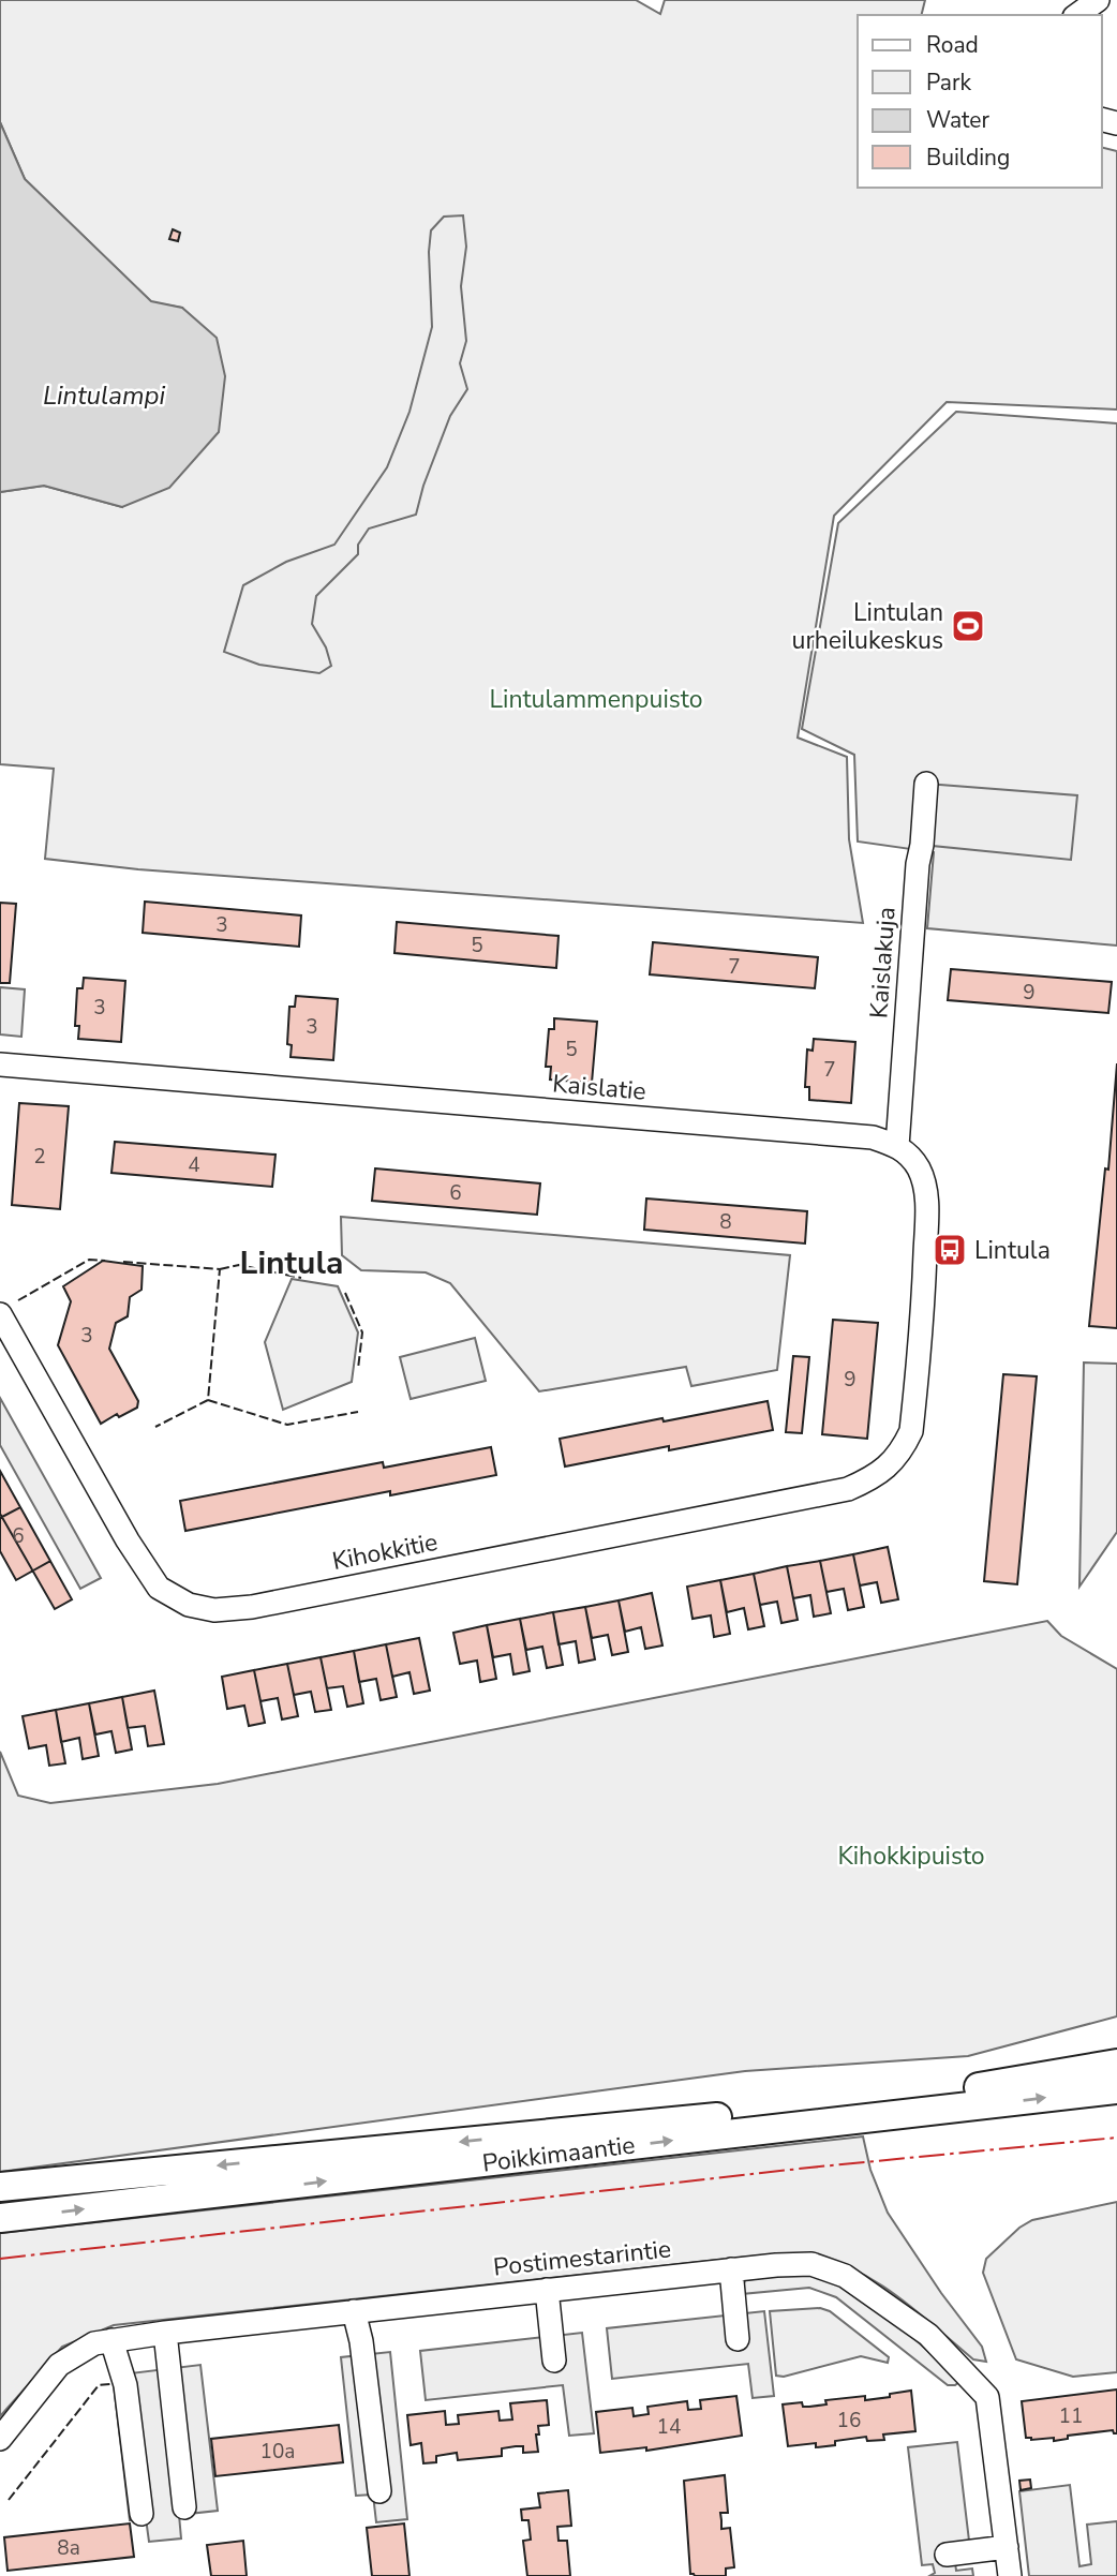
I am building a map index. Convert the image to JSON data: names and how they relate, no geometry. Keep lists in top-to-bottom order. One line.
{"streets":{"main road":["Poikkimaantie"],"street":["Kaislakuja","Kaislatie","Kihokkitie","Postimestarintie"]},"crossings":[["Kaislakuja","Kaislatie"],["Kaislakuja","Kihokkitie"],["Kaislatie","Kihokkitie"]],"districts":["Lintula"],"water":["Lintulampi"],"parks":["Lintulammenpuisto","Kihokkipuisto"],"places":{"sports":["Lintulan urheilukeskus"],"bus stop":["Lintula"]},"house_numbers":["3","5","7","9","3","3","5","7","2","4","6","8","3","9","6","11","16","14","10a","8a"],"legend":["Road","Park","Water","Building"]}
